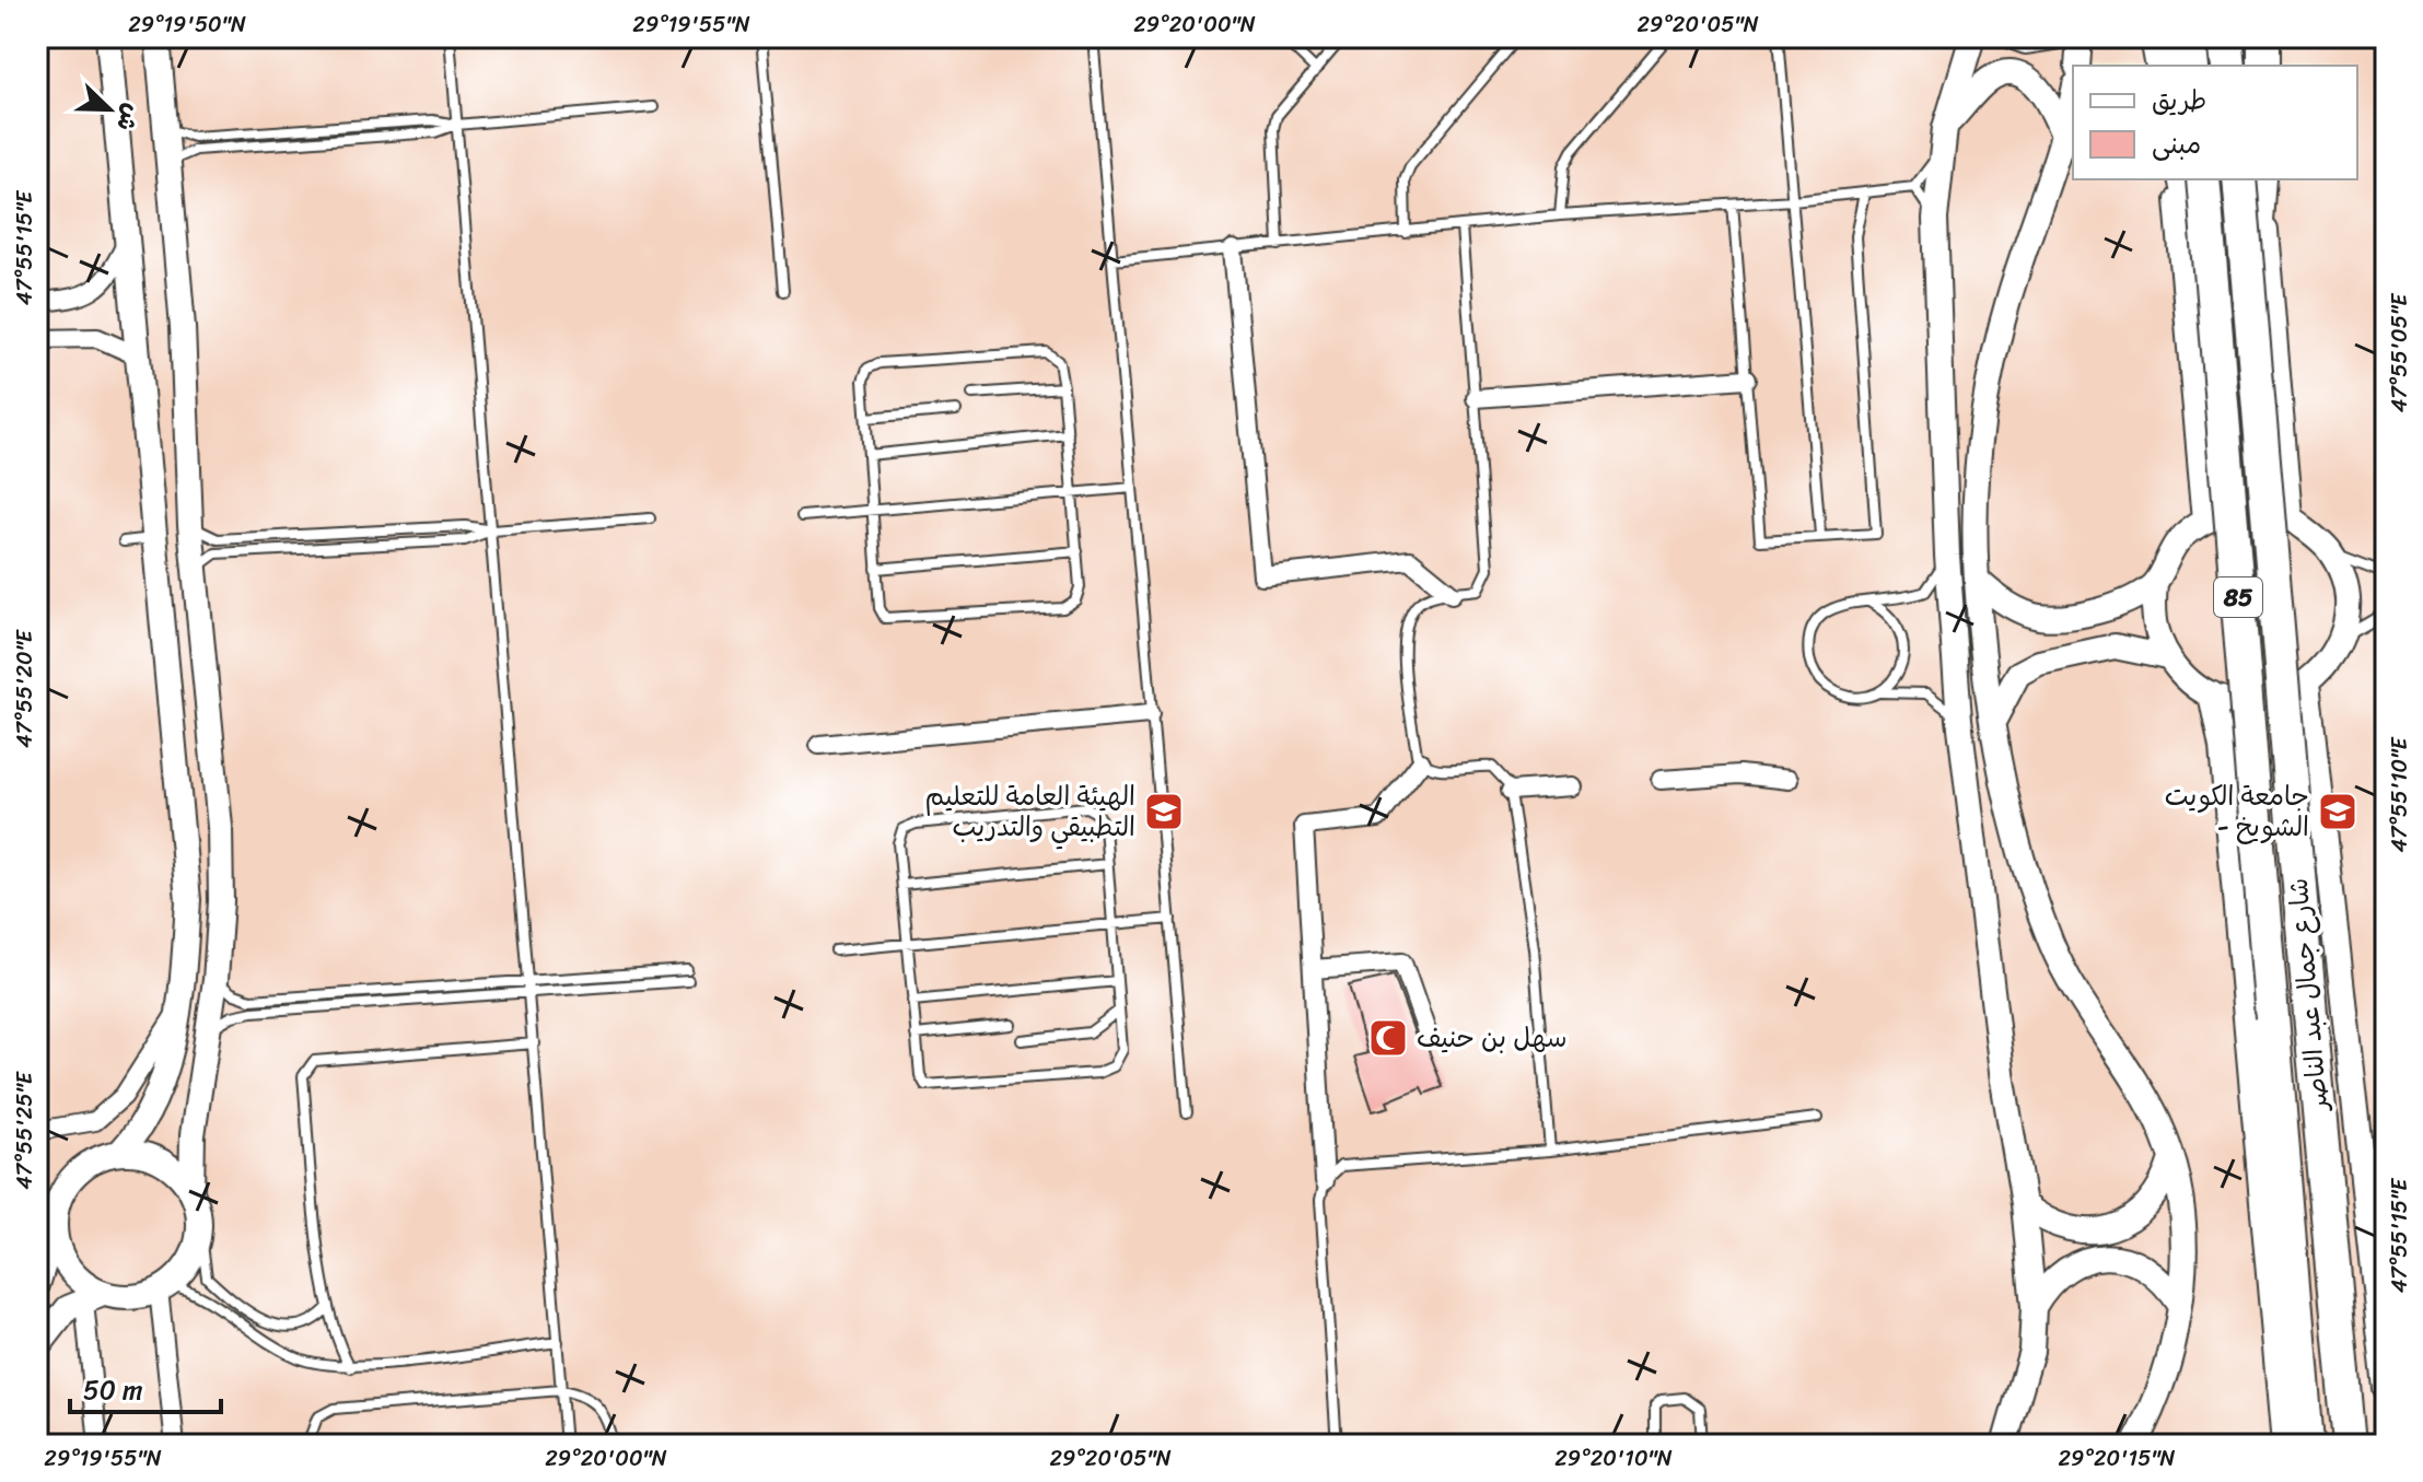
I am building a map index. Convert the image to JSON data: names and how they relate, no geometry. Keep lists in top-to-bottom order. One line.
{"streets":{"highway":["85","شارع جمال عبد الناصر"]},"places":{"school or university":["الهيئة العامة للتعليم التطبيقي والتدريب","جامعة الكويت - الشويخ"],"mosque":["سهل بن حنيف"]},"legend":["طريق","مبنى"],"scale_bar":"50 m","north":"bottom right","coordinates":["29°19'50\"N","29°19'55\"N","29°20'00\"N","29°20'05\"N","47°55'15\"E","47°55'05\"E","47°55'20\"E","47°55'10\"E","47°55'25\"E","29°20'10\"N","29°20'15\"N"]}
